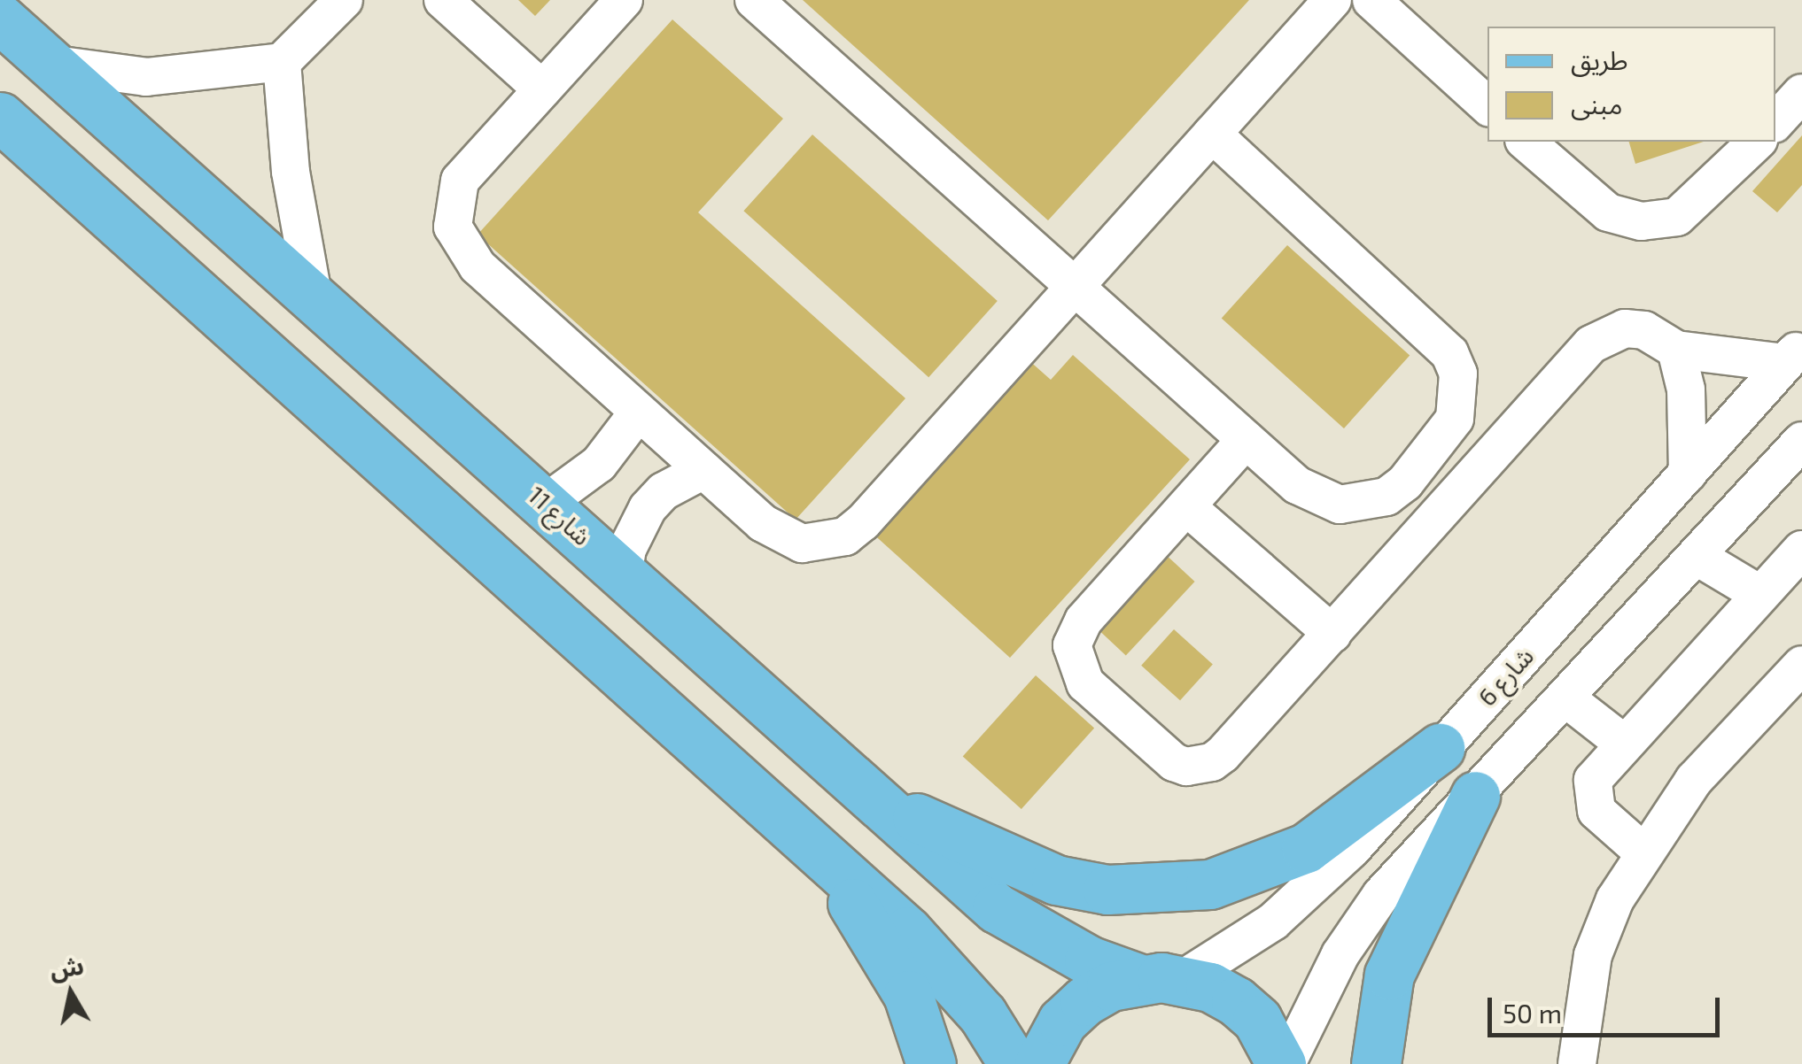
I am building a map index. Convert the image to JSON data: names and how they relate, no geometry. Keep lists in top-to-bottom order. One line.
{"streets":{"main road":["شارع 11"],"street":["شارع 6"]},"crossings":[["شارع 11","شارع 6"]],"legend":["طريق","مبنى"],"scale_bar":"50 m","north":"top"}
